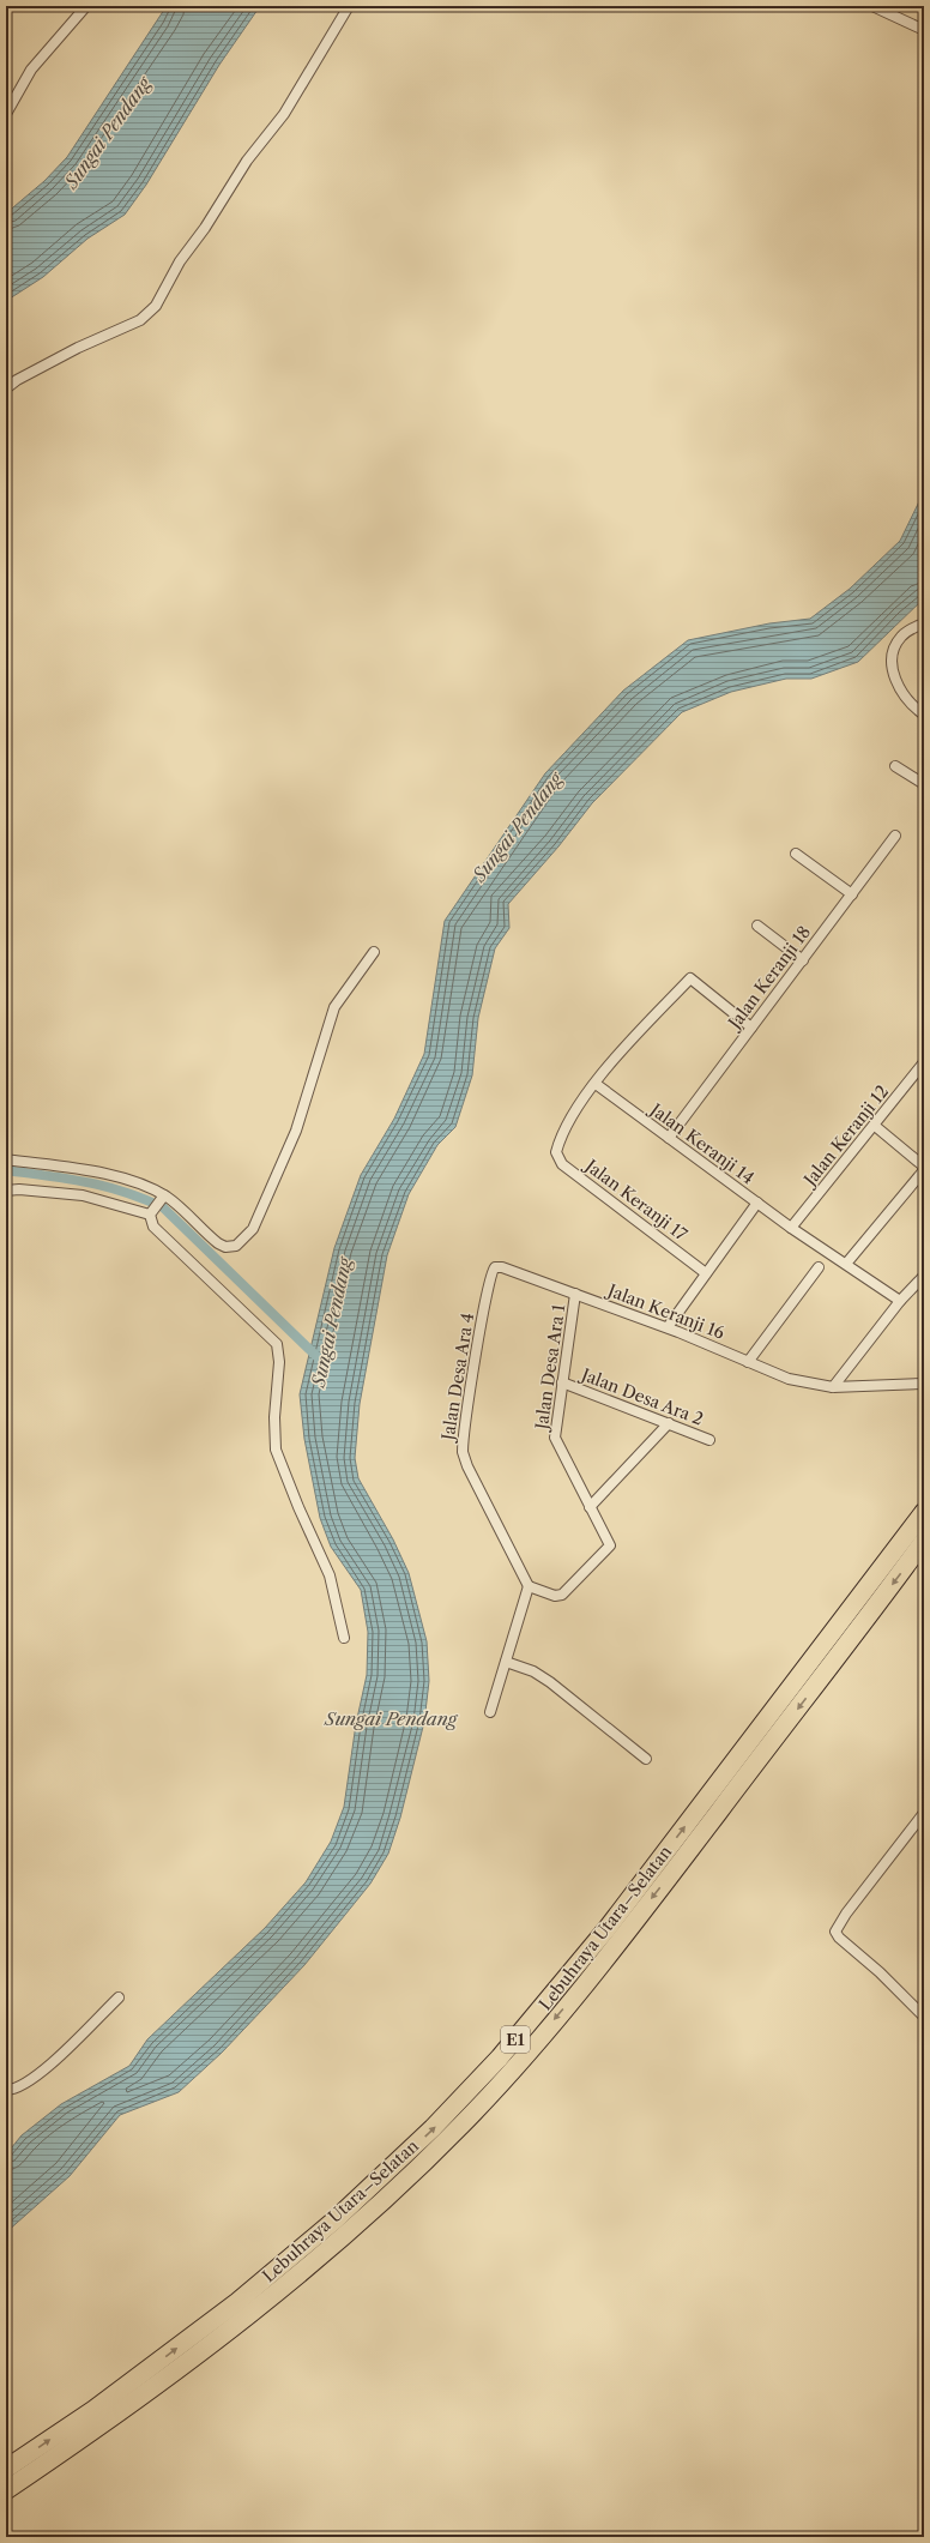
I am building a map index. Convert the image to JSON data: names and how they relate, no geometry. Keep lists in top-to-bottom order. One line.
{"streets":{"highway":["Lebuhraya Utara–Selatan","E1"],"street":["Jalan Keranji 18","Jalan Keranji 12","Jalan Keranji 14","Jalan Keranji 17","Jalan Keranji 16","Jalan Desa Ara 1","Jalan Desa Ara 4","Jalan Desa Ara 2"]},"crossings":[["Jalan Keranji 18","Jalan Keranji 14"],["Jalan Keranji 12","Jalan Keranji 14"],["Jalan Keranji 14","Jalan Keranji 17"],["Jalan Keranji 16","Jalan Desa Ara 1"],["Jalan Keranji 16","Jalan Desa Ara 4"],["Jalan Desa Ara 1","Jalan Desa Ara 4"],["Jalan Desa Ara 1","Jalan Desa Ara 2"]],"water":["Sungai Pendang"]}
